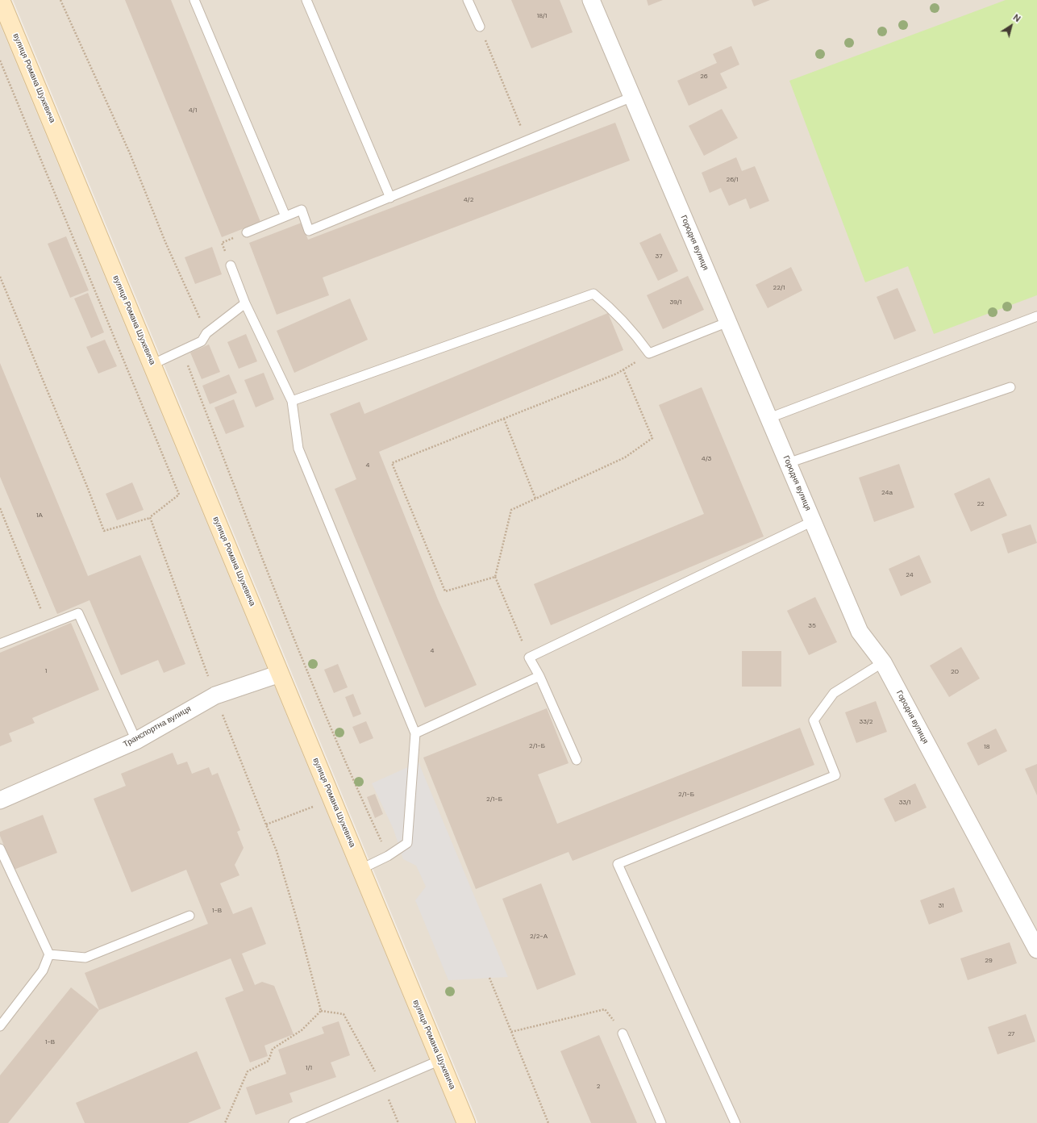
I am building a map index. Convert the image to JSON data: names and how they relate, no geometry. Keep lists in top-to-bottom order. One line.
{"streets":{"main road":["вулиця Романа Шухевича"],"street":["Городня вулиця","Транспортна вулиця"]},"crossings":[["вулиця Романа Шухевича","Транспортна вулиця"]],"house_numbers":["18/1","26","4/1","26/1","4/2","37","22/1","39/1","4/3","4","24а","22","1А","24","35","4","1","20","33/2","2/1-Б","18","2/1-Б","2/1-Б","33/1","31","1-В","2/2-А","29","27","1-В","1/1","2"],"north":"top right"}
